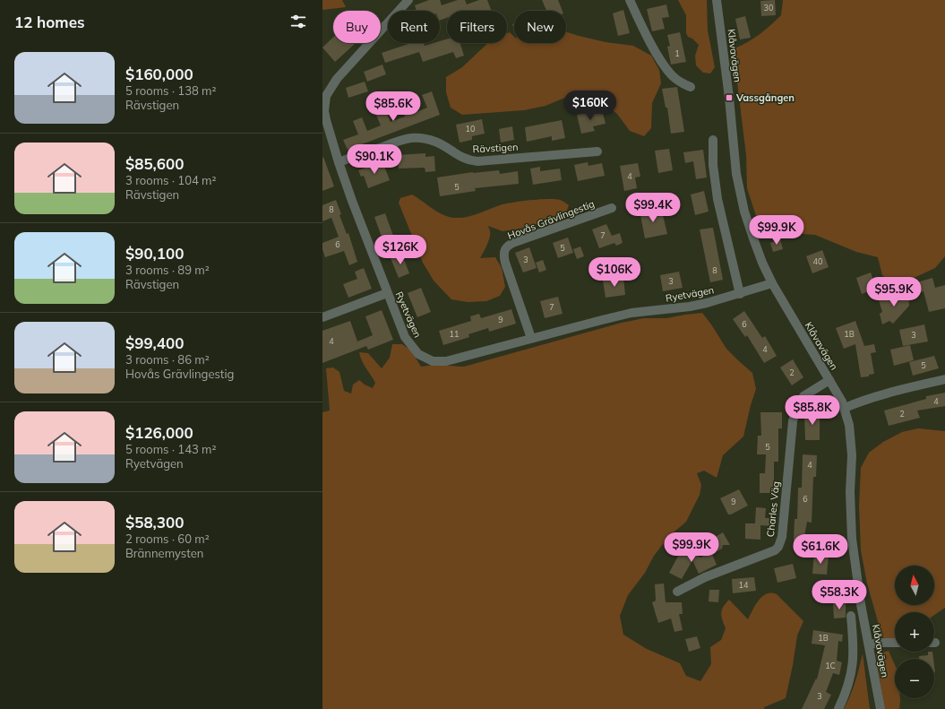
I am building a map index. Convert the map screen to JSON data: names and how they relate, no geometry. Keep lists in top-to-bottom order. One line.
{"streets":{"street":["Klåvavägen","Rävstigen","Hovås Grävlingestig","Ryetvägen","Charles Väg"]},"crossings":[["Klåvavägen","Ryetvägen"],["Klåvavägen","Charles Väg"],["Rävstigen","Ryetvägen"],["Hovås Grävlingestig","Ryetvägen"]],"places":{"transit":["Vassgången"]},"house_numbers":["30","1","10","4","5","8","7","6","5","3","40","8","3","7","9","6","11","1B","3","4","4","5","2","4","2","5","4","6","9","14","1B","1C","3"],"north":"top","page":{"heading":"12 homes","chip":["Buy","Rent","Filters","New"],"list":[{"name":"$160,000","note":"5 rooms · 138 m² · Rävstigen"},{"name":"$85,600","note":"3 rooms · 104 m² · Rävstigen"},{"name":"$90,100","note":"3 rooms · 89 m² · Rävstigen"},{"name":"$99,400","note":"3 rooms · 86 m² · Hovås Grävlingestig"},{"name":"$126,000","note":"5 rooms · 143 m² · Ryetvägen"},{"name":"$58,300","note":"2 rooms · 60 m² · Brännemysten"}],"price":["$160K","$85.6K","$90.1K","$99.4K","$99.9K","$126K","$106K","$95.9K","$85.8K","$99.9K","$61.6K","$58.3K"],"map_buttons":["+","−"]}}
